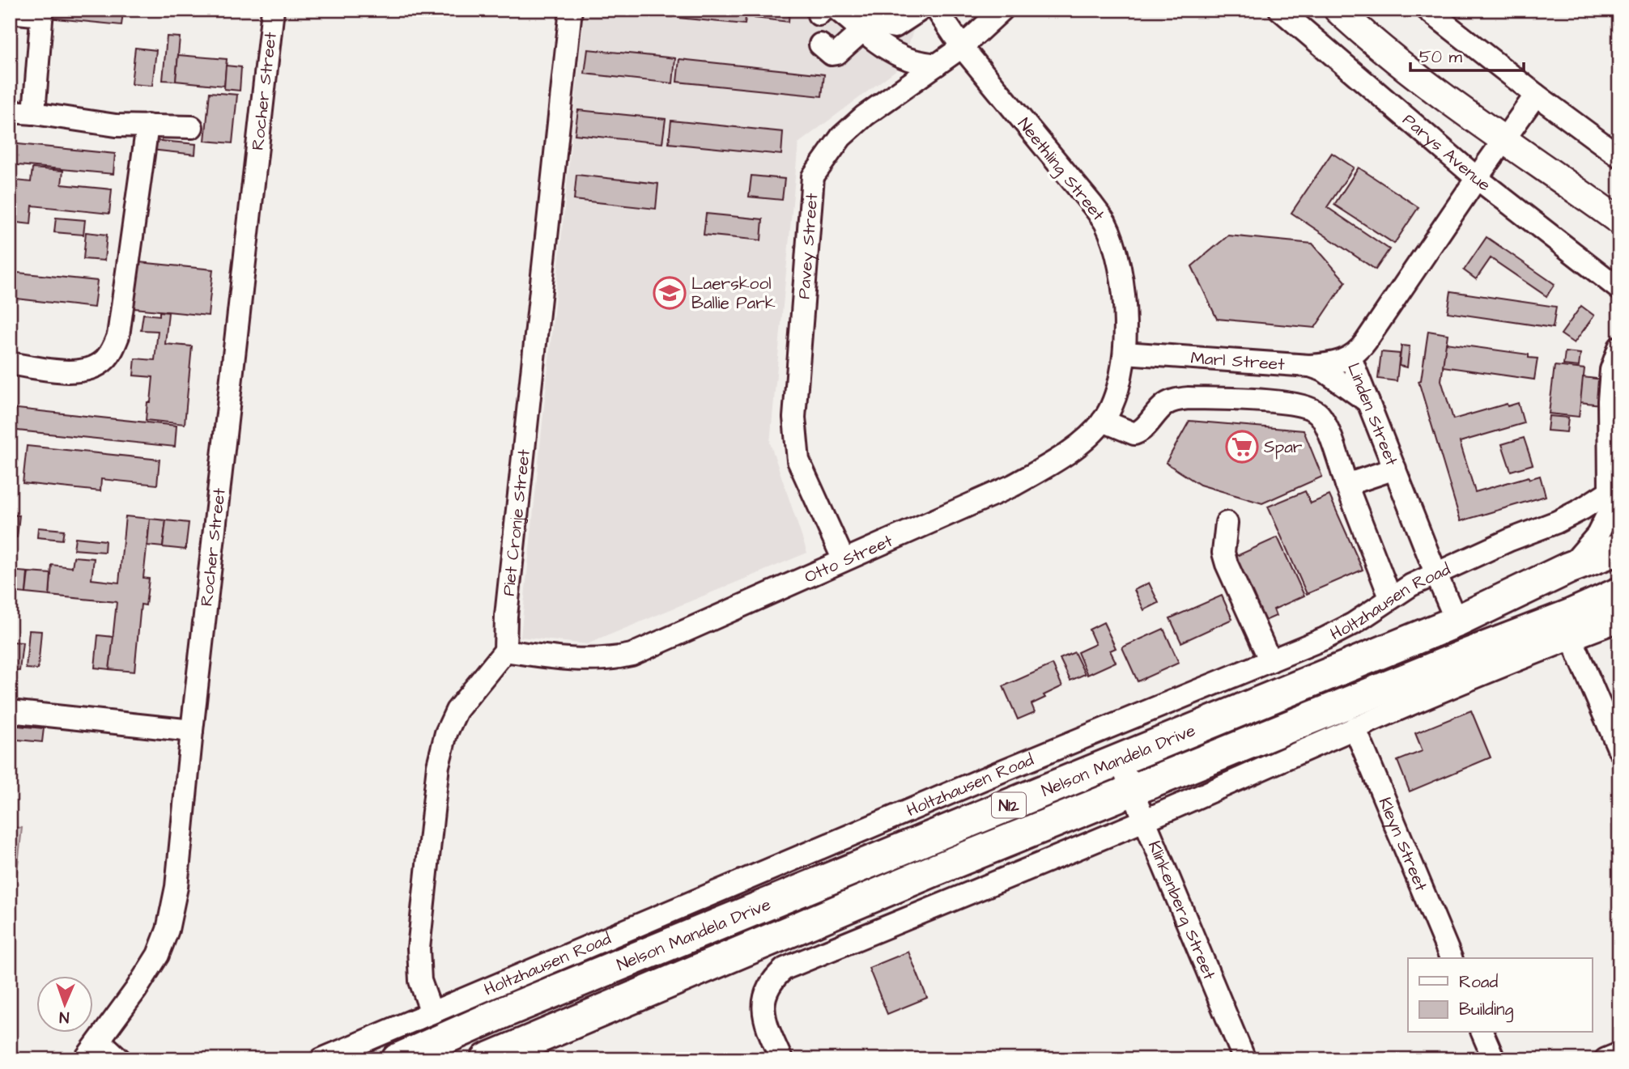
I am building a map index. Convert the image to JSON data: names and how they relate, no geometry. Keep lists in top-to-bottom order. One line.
{"streets":{"highway":["Nelson Mandela Drive","N12"],"street":["Rocher Street","Parys Avenue","Neethling Street","Pavey Street","Marl Street","Linden Street","Piet Cronje Street","Otto Street","Holtzhausen Road","Kleyn Street","Klinkenberg Street"]},"crossings":[["Parys Avenue","Linden Street"],["Neethling Street","Pavey Street"],["Neethling Street","Marl Street"],["Neethling Street","Otto Street"],["Pavey Street","Otto Street"],["Marl Street","Linden Street"],["Marl Street","Otto Street"],["Linden Street","Holtzhausen Road"],["Linden Street","Nelson Mandela Drive"],["Piet Cronje Street","Otto Street"],["Nelson Mandela Drive","Klinkenberg Street"]],"places":{"school or university":["Laerskool Ballie Park"],"supermarket":["Spar"]},"legend":["Road","Building"],"scale_bar":"50 m","north":"bottom"}
